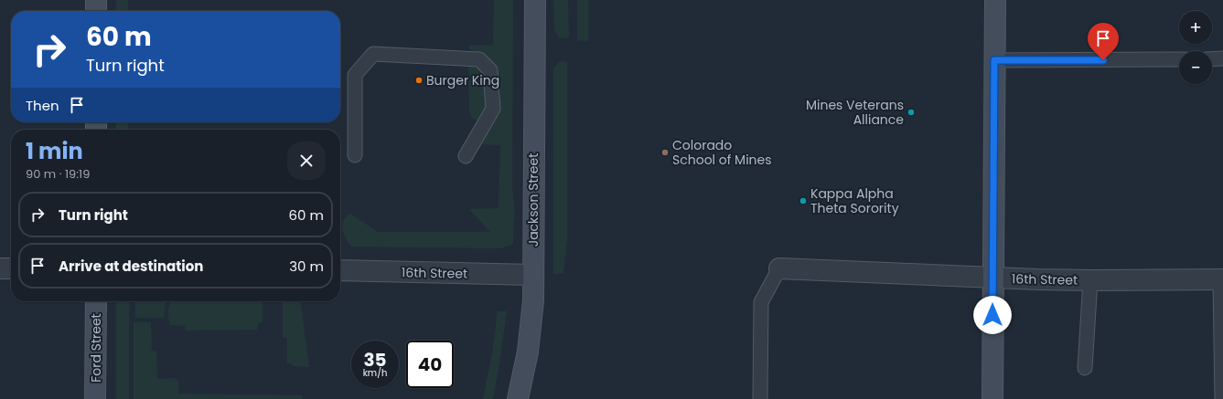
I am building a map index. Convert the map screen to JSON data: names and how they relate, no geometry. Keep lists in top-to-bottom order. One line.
{"streets":{"main road":["Jackson Street","Ford Street"],"street":["16th Street"]},"crossings":[["Jackson Street","16th Street"]],"places":["Burger King","Mines Veterans Alliance","Colorado School of Mines","Kappa Alpha Theta Sorority"],"page":{"map_buttons":["+","−"],"turn":["60 m","Turn right"],"then":"Then","heading":["1 min","90 m · 19:19"],"list":[{"name":"Turn right","value":"60 m"},{"name":"Arrive at destination","value":"30 m"}],"speed":"35 km/h","limit":"40"}}
